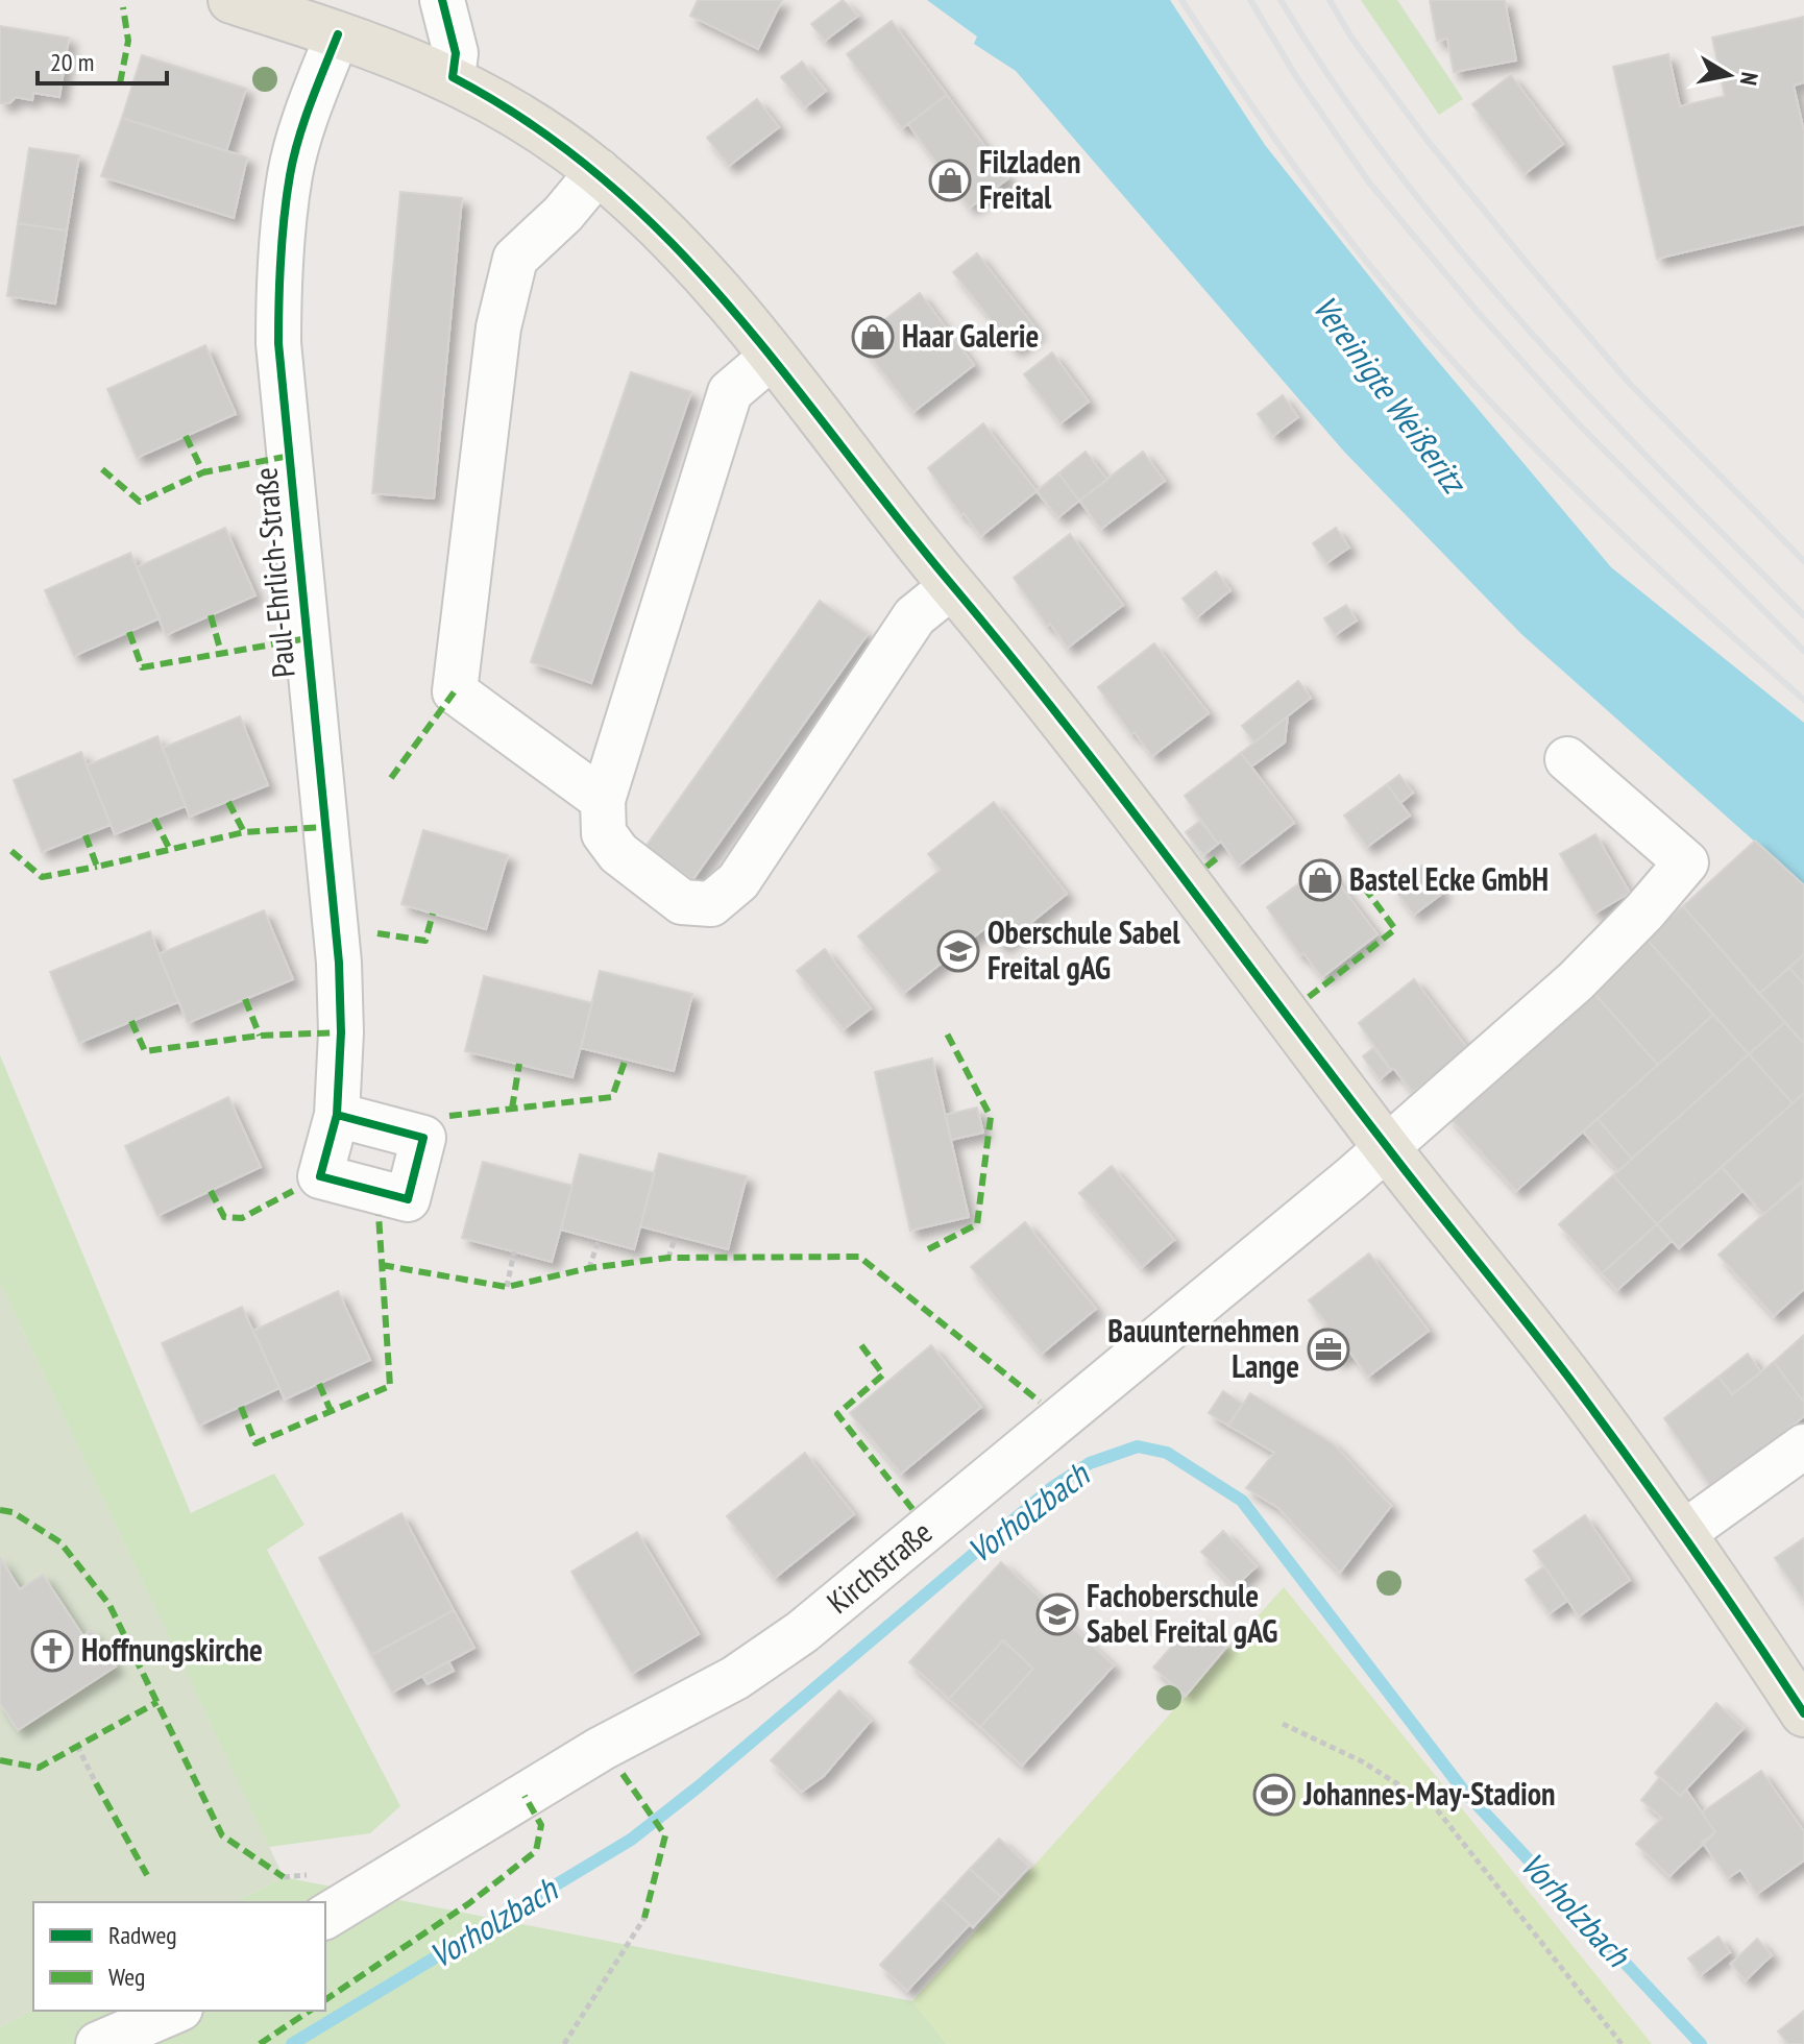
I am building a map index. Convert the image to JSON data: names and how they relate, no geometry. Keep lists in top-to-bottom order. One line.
{"streets":{"street":["Paul-Ehrlich-Straße","Kirchstraße"]},"water":["Vereinigte Weißeritz","Vorholzbach"],"places":{"shop":["Filzladen Freital","Haar Galerie","Bastel Ecke GmbH"],"school or university":["Oberschule Sabel Freital gAG","Fachoberschule Sabel Freital gAG"],"office":["Bauunternehmen Lange"],"church":["Hoffnungskirche"],"sports":["Johannes-May-Stadion"]},"legend":["Radweg","Weg"],"scale_bar":"20 m","north":"right"}
